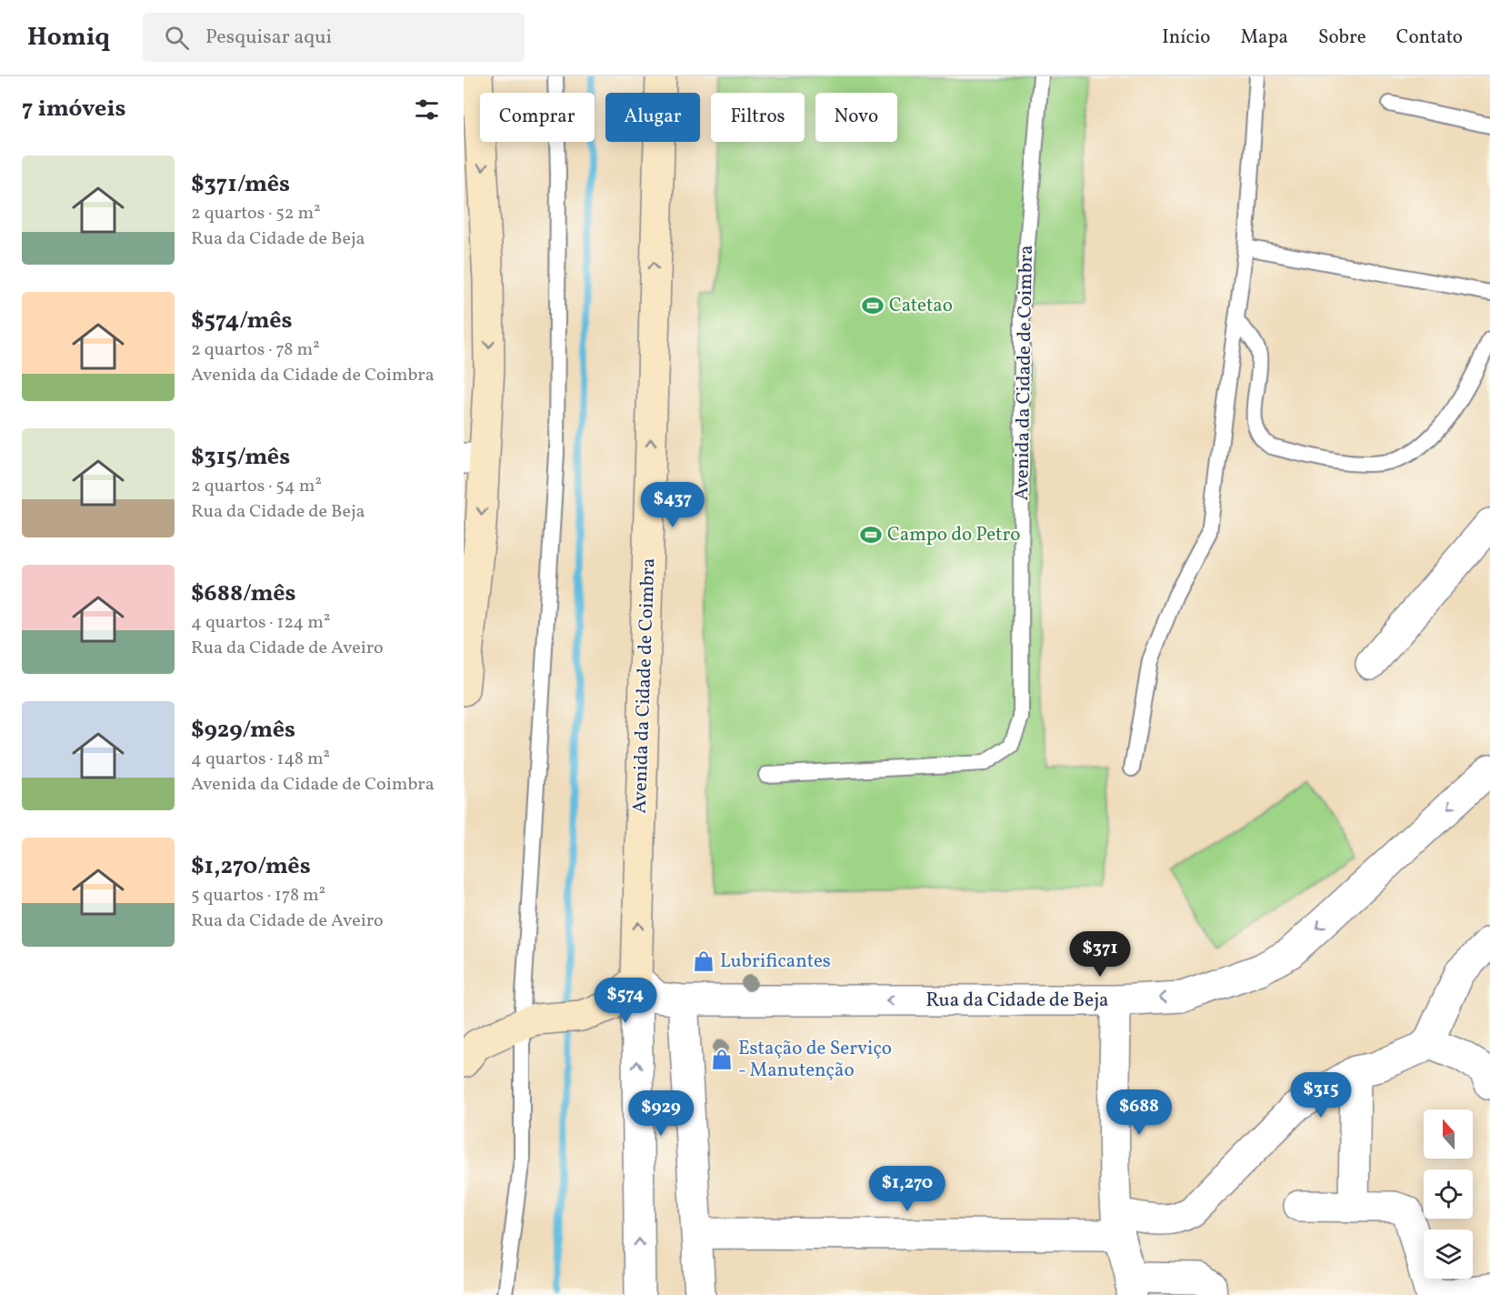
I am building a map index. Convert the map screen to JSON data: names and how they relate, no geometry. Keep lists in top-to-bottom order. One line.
{"streets":{"main road":["Avenida da Cidade de Coimbra"],"street":["Rua da Cidade de Beja"]},"crossings":[["Avenida da Cidade de Coimbra","Rua da Cidade de Beja"]],"places":{"sports":["Catetao","Campo do Petro"],"shop":["Lubrificantes","Estação de Serviço - Manutenção"]},"north":"top","page":{"header":"Homiq","search":"Pesquisar aqui","nav":["Início","Mapa","Sobre","Contato"],"heading":"7 imóveis","chip":["Comprar","Alugar","Filtros","Novo"],"list":[{"name":"$371/mês","note":"2 quartos · 52 m² · Rua da Cidade de Beja"},{"name":"$574/mês","note":"2 quartos · 78 m² · Avenida da Cidade de Coimbra"},{"name":"$315/mês","note":"2 quartos · 54 m² · Rua da Cidade de Beja"},{"name":"$688/mês","note":"4 quartos · 124 m² · Rua da Cidade de Aveiro"},{"name":"$929/mês","note":"4 quartos · 148 m² · Avenida da Cidade de Coimbra"},{"name":"$1,270/mês","note":"5 quartos · 178 m² · Rua da Cidade de Aveiro"}],"price":["$437","$371","$574","$315","$688","$929","$1,270"]}}
